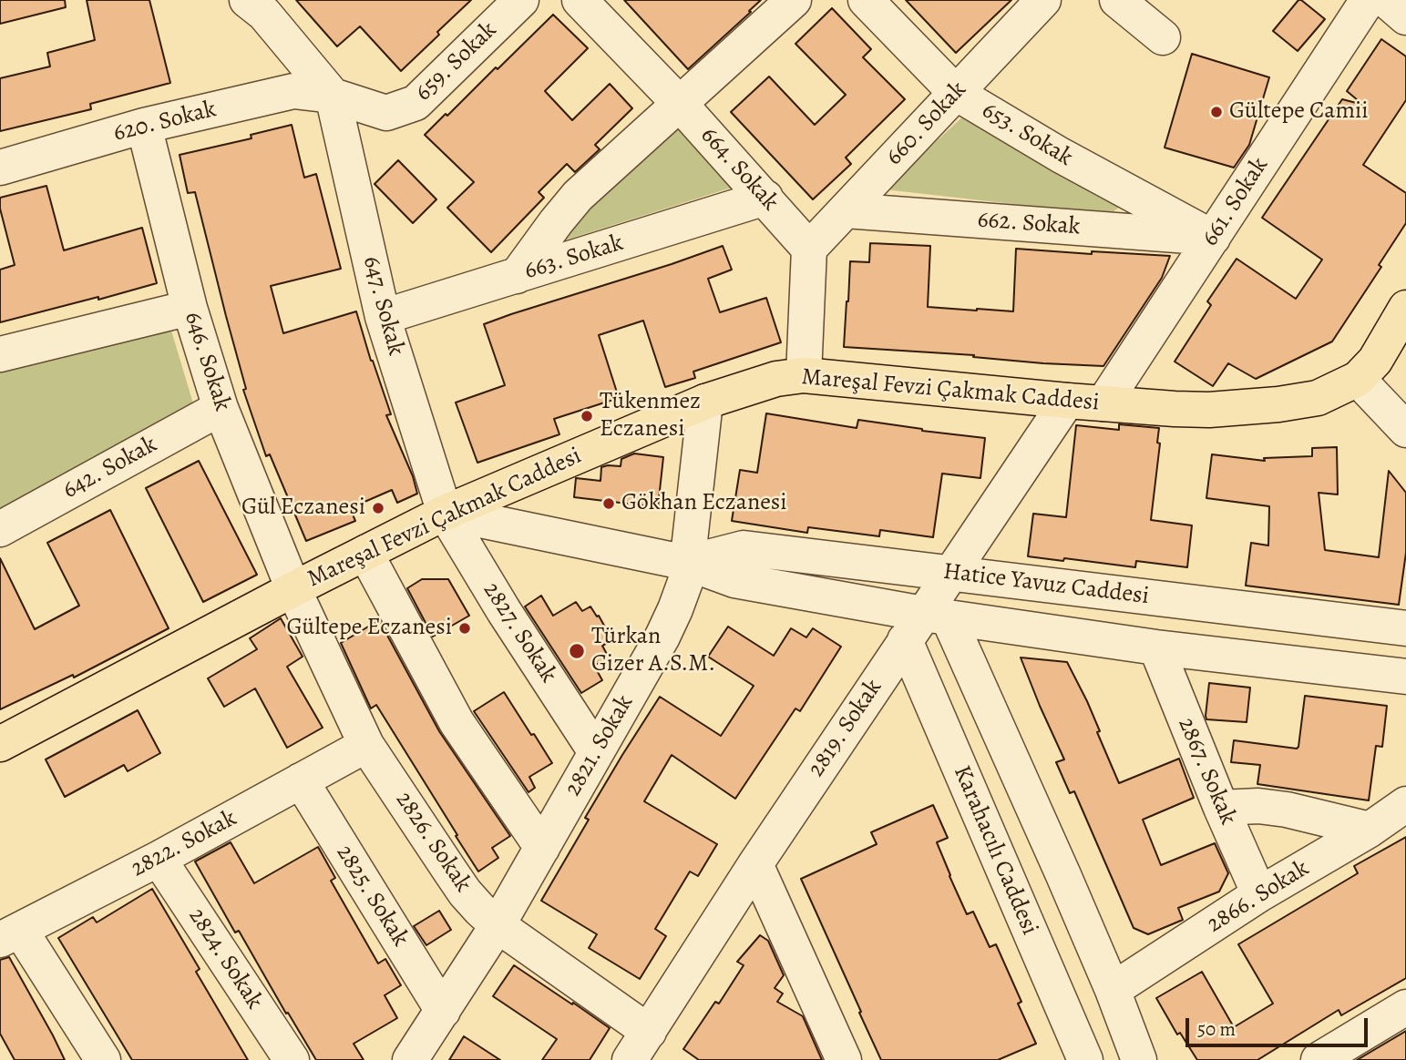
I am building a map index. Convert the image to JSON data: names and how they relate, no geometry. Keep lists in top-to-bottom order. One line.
{"streets":{"main road":["Mareşal Fevzi Çakmak Caddesi"],"street":["659. Sokak","620. Sokak","660. Sokak","653. Sokak","664. Sokak","661. Sokak","662. Sokak","663. Sokak","647. Sokak","646. Sokak","642. Sokak","Hatice Yavuz Caddesi","2827. Sokak","2819. Sokak","2821. Sokak","2867. Sokak","2826. Sokak","2822. Sokak","Karahacılı Caddesi","2825. Sokak","2866. Sokak","2824. Sokak"]},"crossings":[["659. Sokak","620. Sokak"],["620. Sokak","647. Sokak"],["620. Sokak","646. Sokak"],["660. Sokak","653. Sokak"],["660. Sokak","664. Sokak"],["660. Sokak","662. Sokak"],["653. Sokak","661. Sokak"],["653. Sokak","662. Sokak"],["664. Sokak","663. Sokak"],["661. Sokak","662. Sokak"],["661. Sokak","Mareşal Fevzi Çakmak Caddesi"],["663. Sokak","647. Sokak"],["647. Sokak","Mareşal Fevzi Çakmak Caddesi"],["647. Sokak","2827. Sokak"],["646. Sokak","Mareşal Fevzi Çakmak Caddesi"],["646. Sokak","642. Sokak"],["646. Sokak","2826. Sokak"],["Mareşal Fevzi Çakmak Caddesi","2827. Sokak"],["Mareşal Fevzi Çakmak Caddesi","2819. Sokak"],["Mareşal Fevzi Çakmak Caddesi","2821. Sokak"],["Mareşal Fevzi Çakmak Caddesi","2826. Sokak"],["Hatice Yavuz Caddesi","2819. Sokak"],["Hatice Yavuz Caddesi","2821. Sokak"],["2827. Sokak","2821. Sokak"],["2819. Sokak","2826. Sokak"],["2819. Sokak","Karahacılı Caddesi"],["2821. Sokak","2826. Sokak"],["2821. Sokak","2825. Sokak"],["2867. Sokak","2866. Sokak"],["2826. Sokak","2822. Sokak"],["2822. Sokak","2825. Sokak"],["2822. Sokak","2824. Sokak"]],"places":["Gültepe Camii","Tükenmez Eczanesi","Gökhan Eczanesi","Gül Eczanesi","Gültepe Eczanesi","Türkan Gizer A.S.M."],"scale_bar":"50 m"}
